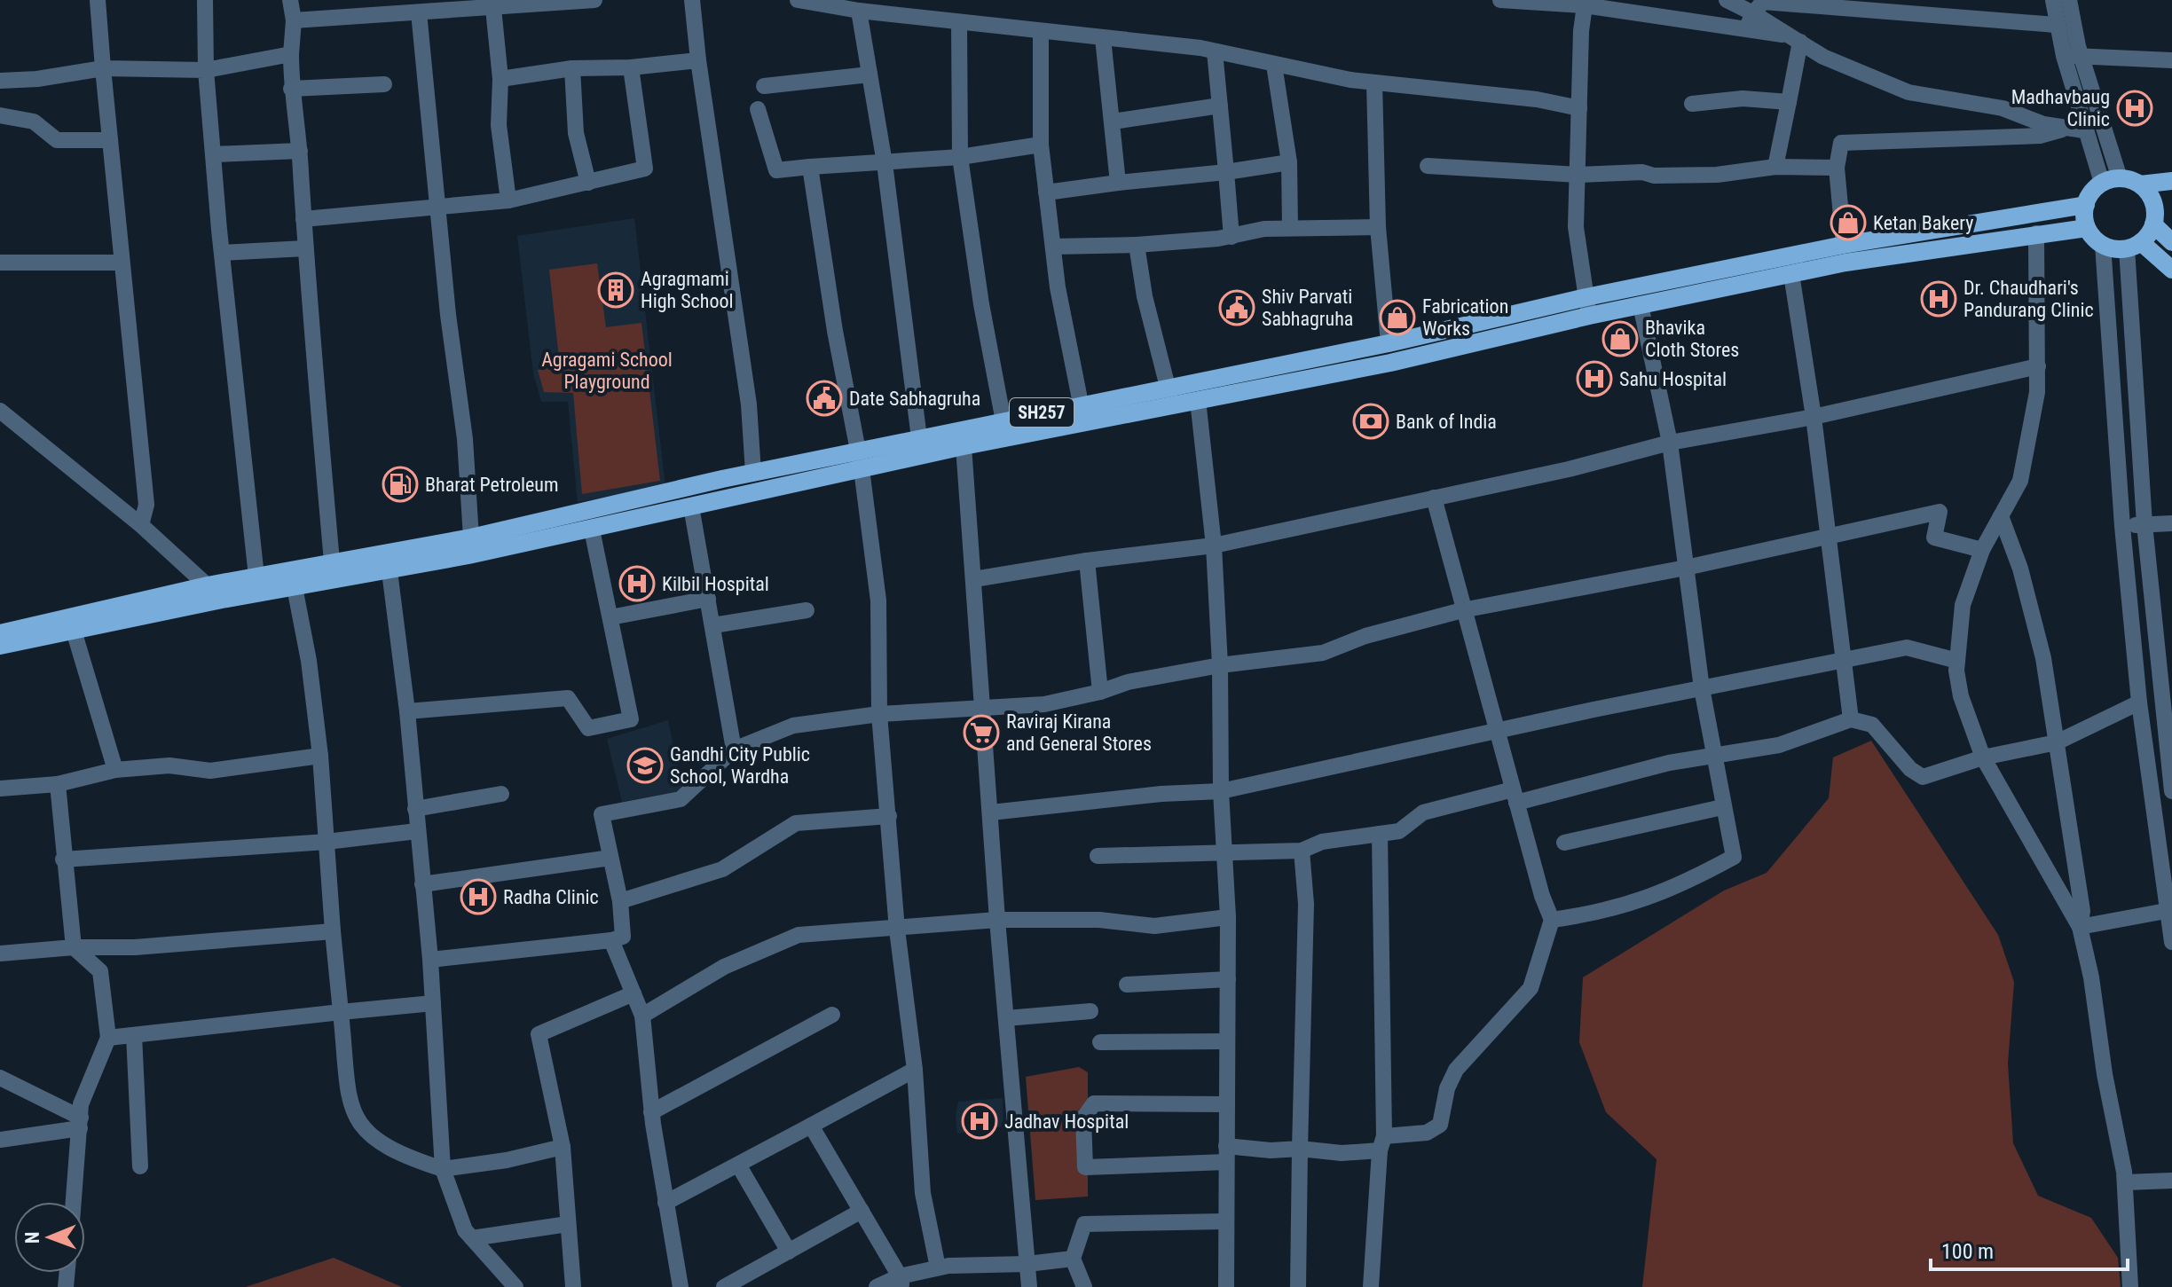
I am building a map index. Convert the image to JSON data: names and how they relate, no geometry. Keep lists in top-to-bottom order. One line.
{"streets":{"main road":["SH257"]},"parks":["Agragami School Playground"],"places":{"hospital":["Madhavbaug Clinic","Dr. Chaudhari's Pandurang Clinic","Sahu Hospital","Kilbil Hospital","Radha Clinic","Jadhav Hospital"],"shop":["Ketan Bakery","Fabrication Works","Bhavika Cloth Stores"],"building":["Agragmami High School"],"public building":["Shiv Parvati Sabhagruha","Date Sabhagruha"],"bank":["Bank of India"],"fuel station":["Bharat Petroleum"],"supermarket":["Raviraj Kirana and General Stores"],"school or university":["Gandhi City Public School, Wardha"]},"scale_bar":"100 m","north":"left"}
